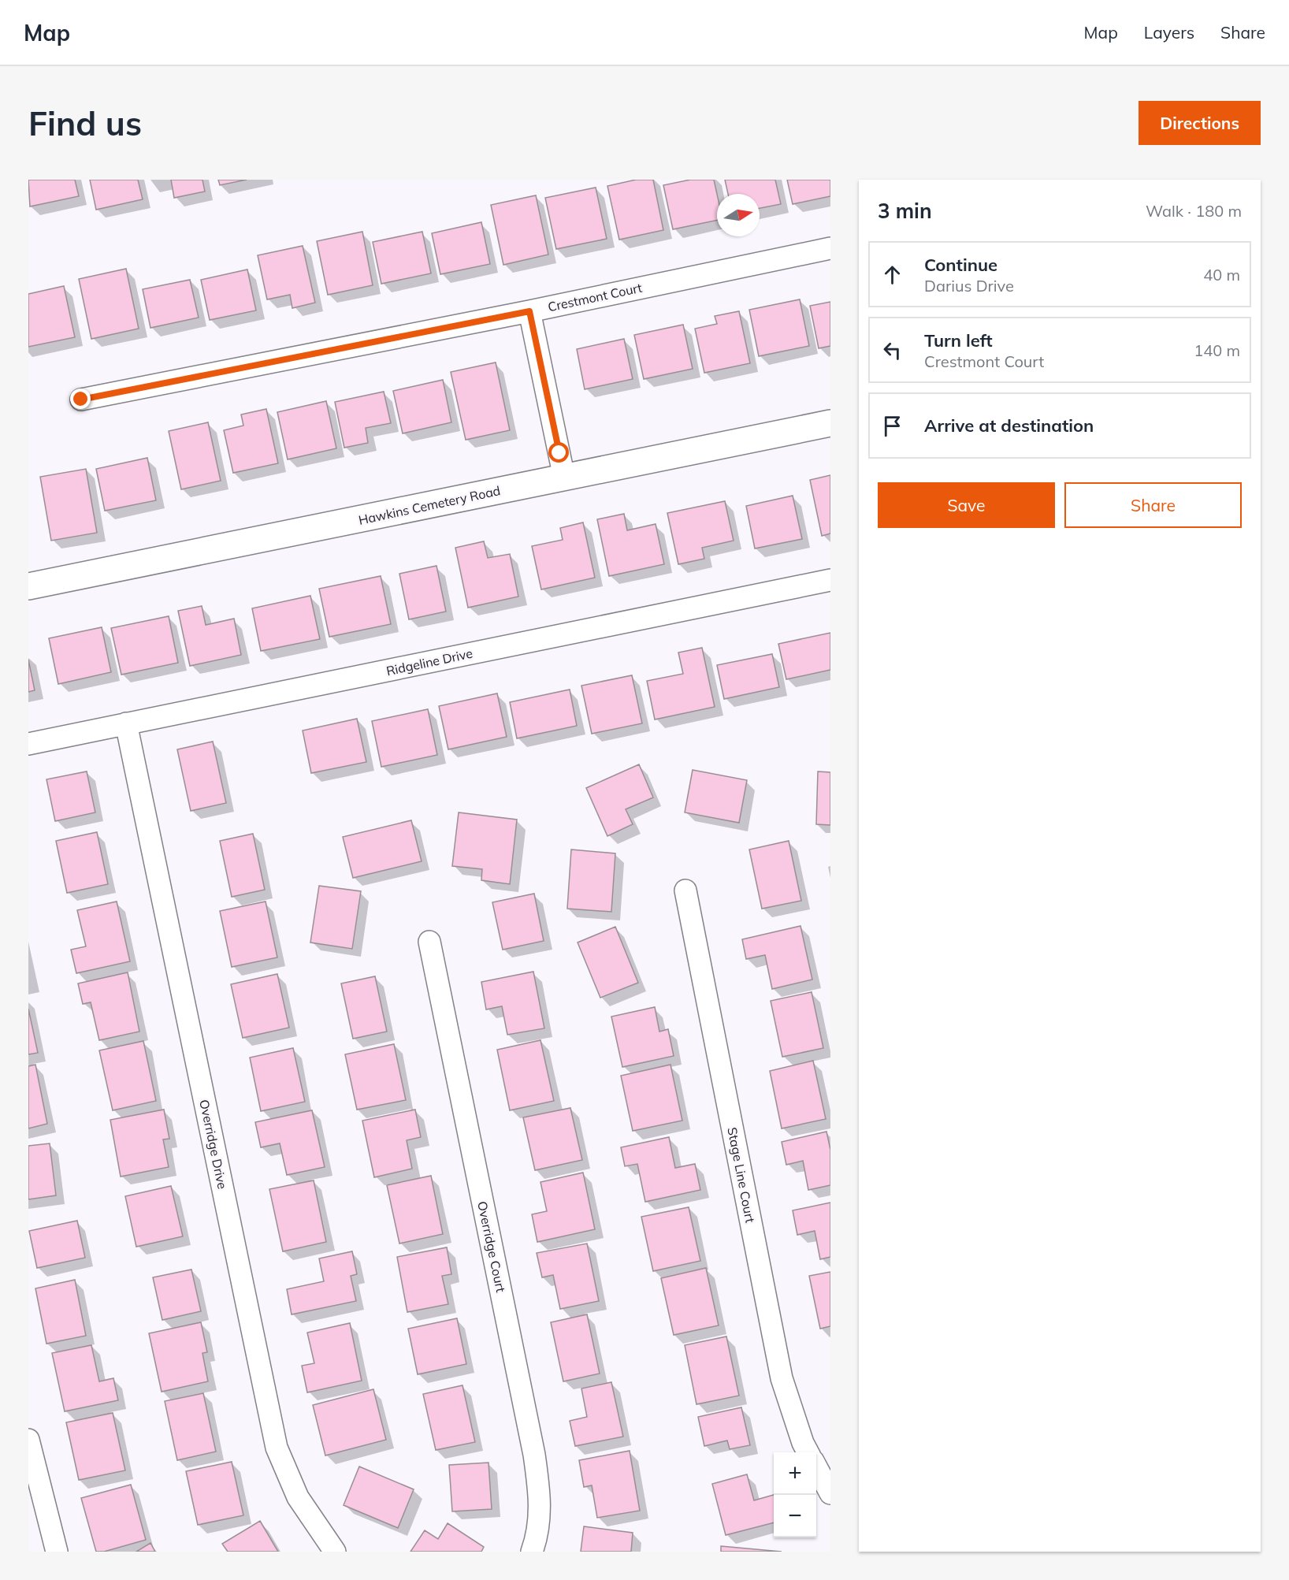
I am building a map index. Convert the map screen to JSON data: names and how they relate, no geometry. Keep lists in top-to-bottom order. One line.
{"streets":{"street":["Crestmont Court","Hawkins Cemetery Road","Ridgeline Drive","Overridge Drive","Stage Line Court","Overridge Court"]},"crossings":[["Ridgeline Drive","Overridge Drive"]],"north":"right","page":{"header":"Map","nav":["Map","Layers","Share"],"buttons":["Directions",["Save","Share"]],"title":"Find us","heading":["3 min","Walk · 180 m"],"list":[["Continue","Darius Drive","40 m"],["Turn left","Crestmont Court","140 m"],"Arrive at destination"],"map_buttons":["+","−"]}}
